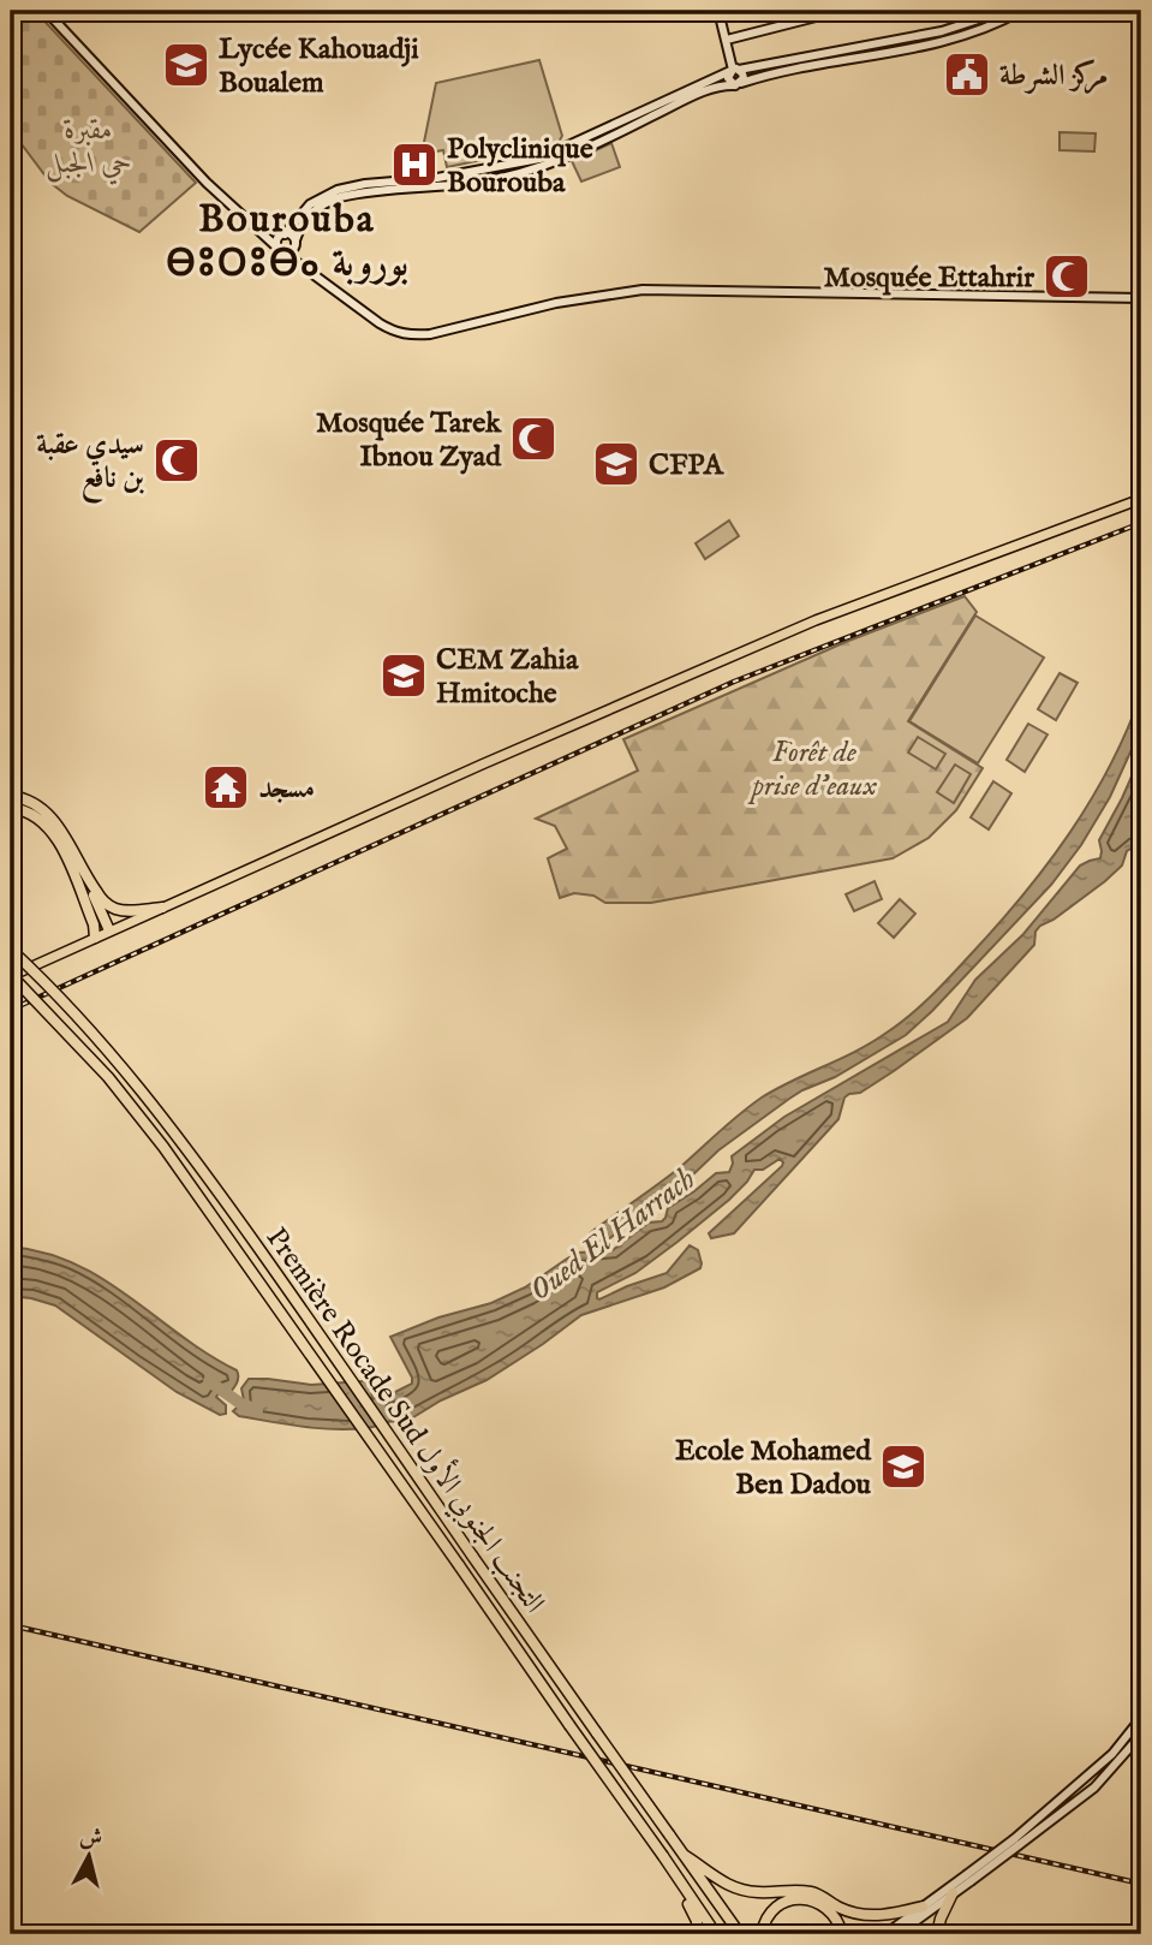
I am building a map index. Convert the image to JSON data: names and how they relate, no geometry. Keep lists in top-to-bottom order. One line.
{"streets":{"highway":["Première Rocade Sud التجنب الجنوبي الأول"]},"districts":["Bourouba ⴱⵓⵔⵓⴱⴰ بوروبة"],"water":["Oued El Harrach"],"parks":["مقبرة حي الجبل","Forêt de prise d'eaux"],"places":{"school or university":["Lycée Kahouadji Boualem","CFPA","CEM Zahia Hmitoche","Ecole Mohamed Ben Dadou"],"public building":["مركز الشرطة"],"hospital":["Polyclinique Bourouba"],"mosque":["Mosquée Ettahrir","Mosquée Tarek Ibnou Zyad","سيدي عقبة بن نافع"],"temple":["مسجد"]},"north":"top"}
